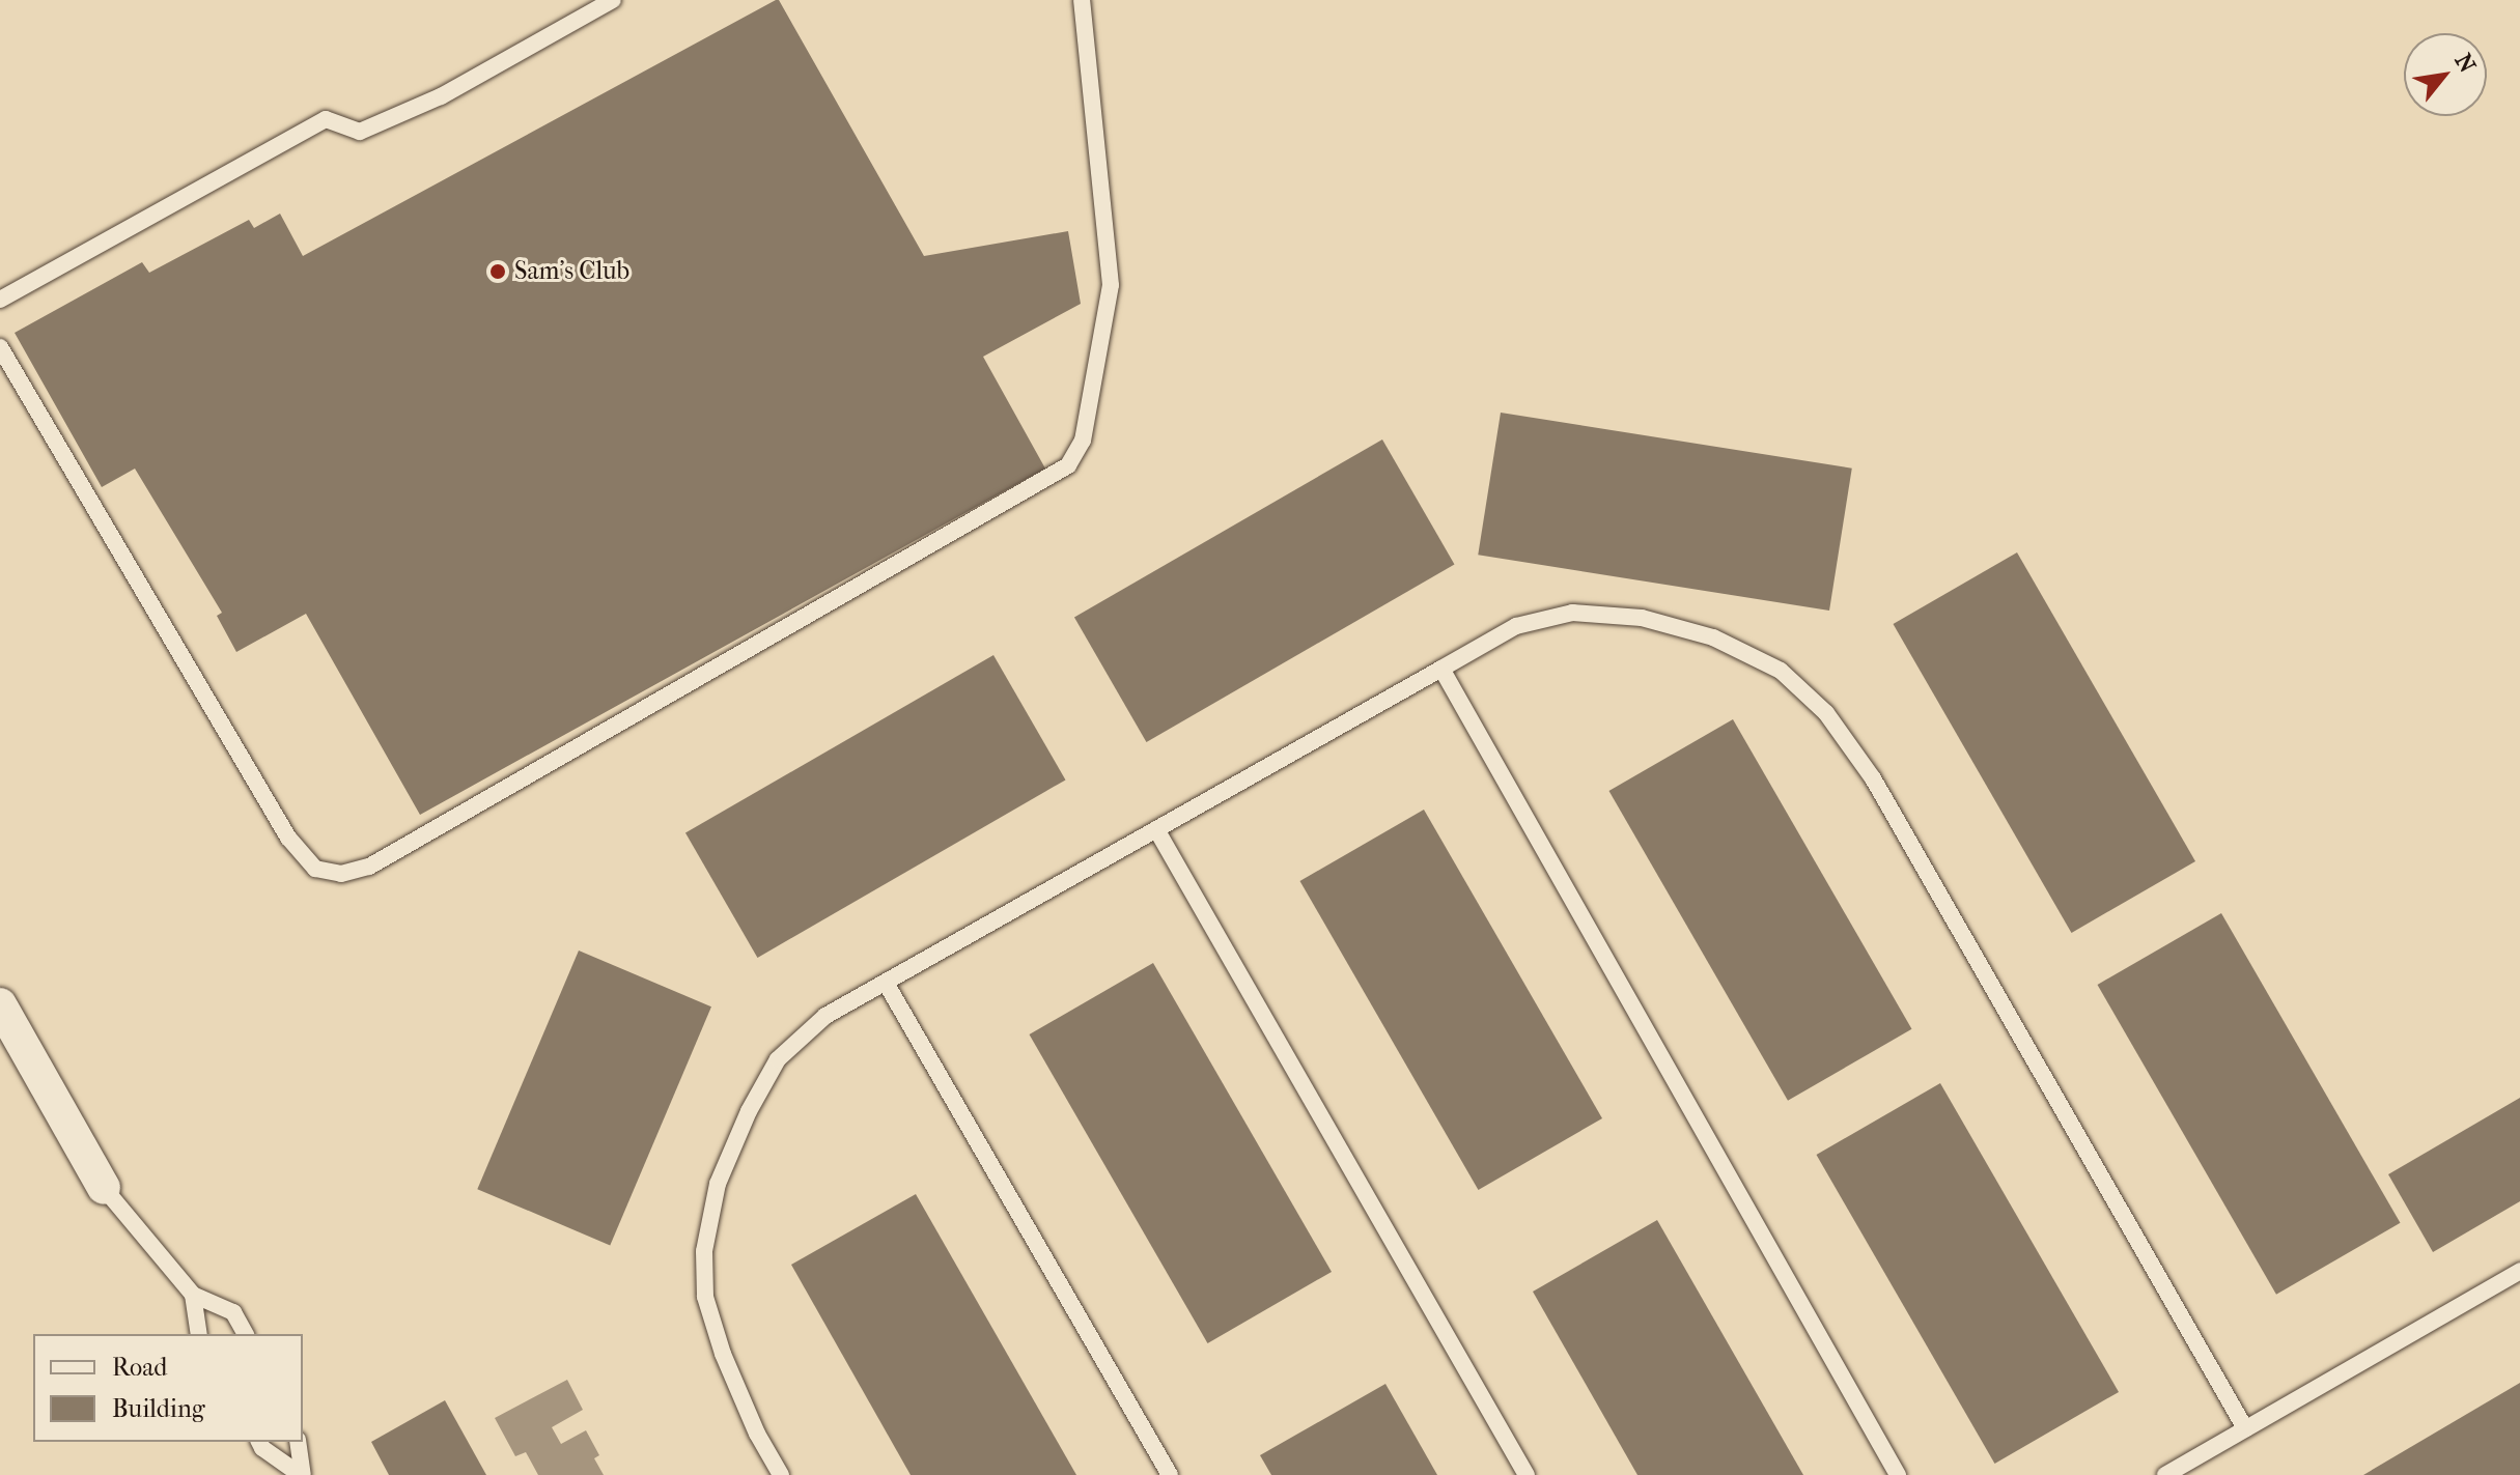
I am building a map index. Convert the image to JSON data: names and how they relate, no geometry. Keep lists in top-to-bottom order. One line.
{"places":["Sam's Club"],"legend":["Road","Building"],"north":"top right"}
